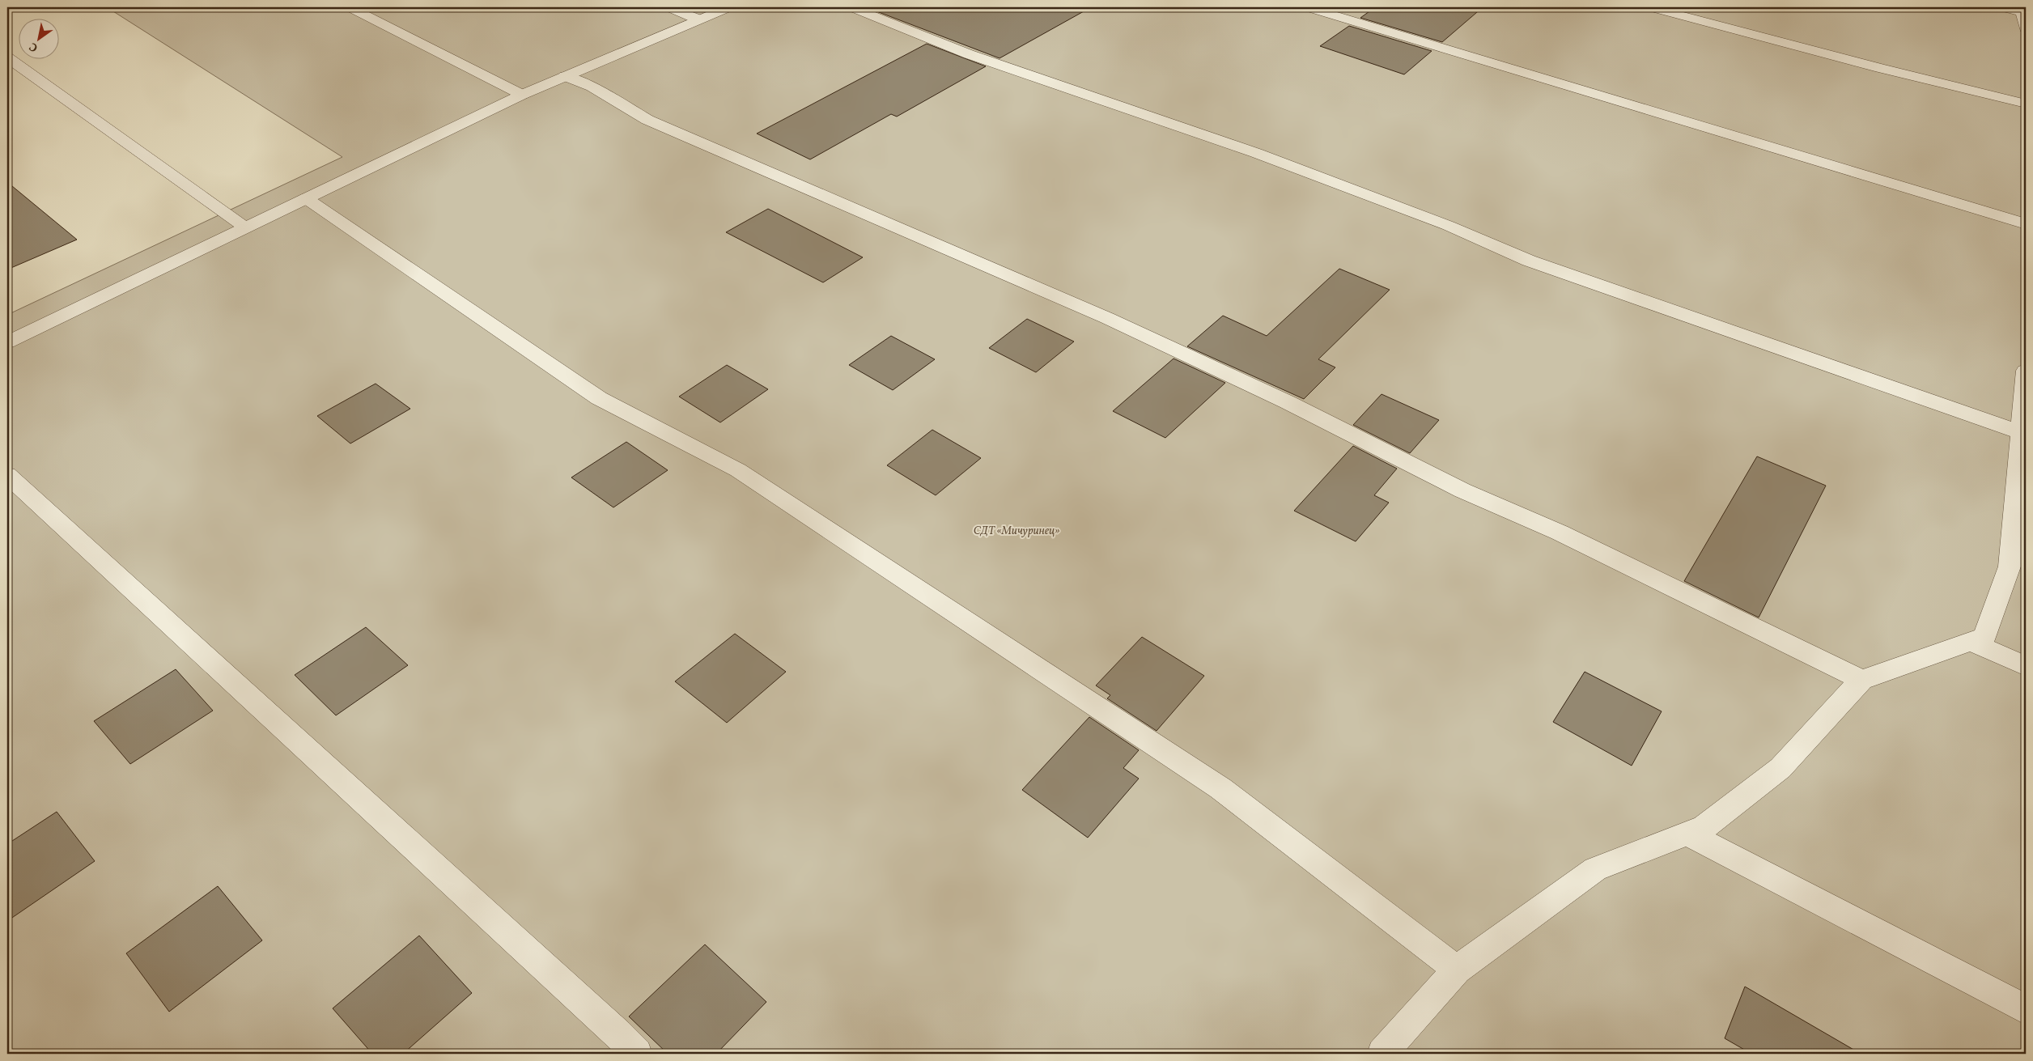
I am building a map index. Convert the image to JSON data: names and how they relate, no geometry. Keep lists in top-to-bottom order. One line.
{"parks":["СДТ «Мичуринец»"],"north":"bottom left"}
